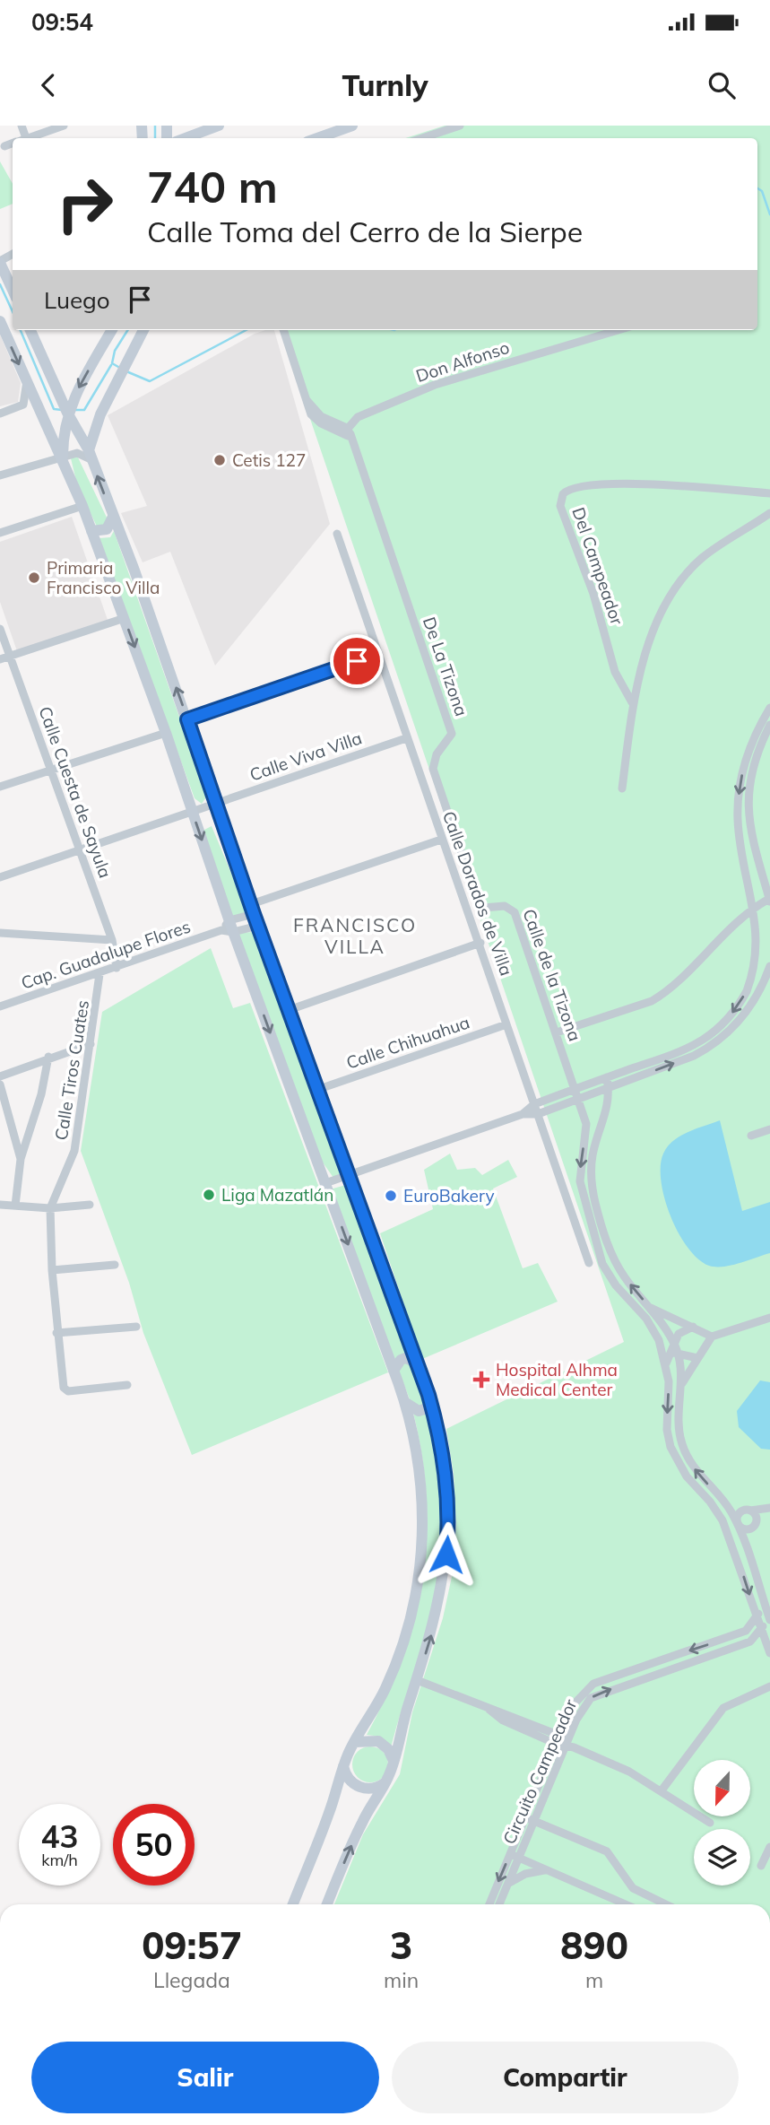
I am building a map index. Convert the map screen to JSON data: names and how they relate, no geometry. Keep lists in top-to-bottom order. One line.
{"streets":{"street":["Don Alfonso","Del Campeador","De La Tizona","Calle Viva Villa","Calle Cuesta de Sayula","Calle Dorados de Villa","Cap. Guadalupe Flores","Calle de la Tizona","Calle Chihuahua","Calle Tiros Cuates","Circuito Campeador"]},"crossings":[["Don Alfonso","De La Tizona"],["De La Tizona","Calle de la Tizona"],["Calle Viva Villa","Calle Dorados de Villa"],["Calle Cuesta de Sayula","Cap. Guadalupe Flores"],["Calle Dorados de Villa","Calle Chihuahua"],["Cap. Guadalupe Flores","Calle Tiros Cuates"]],"districts":["FRANCISCO VILLA"],"places":{"other":["Cetis 127","Primaria Francisco Villa","Liga Mazatlán","EuroBakery"],"health":["Hospital Alhma Medical Center"]},"north":"bottom","page":{"status":"09:54","header":"Turnly","turn":["740 m","Calle Toma del Cerro de la Sierpe"],"then":"Luego","speed":"43 km/h","limit":"50","eta":["09:57","Llegada","3","min","890","m"],"buttons":["Salir","Compartir"]}}
